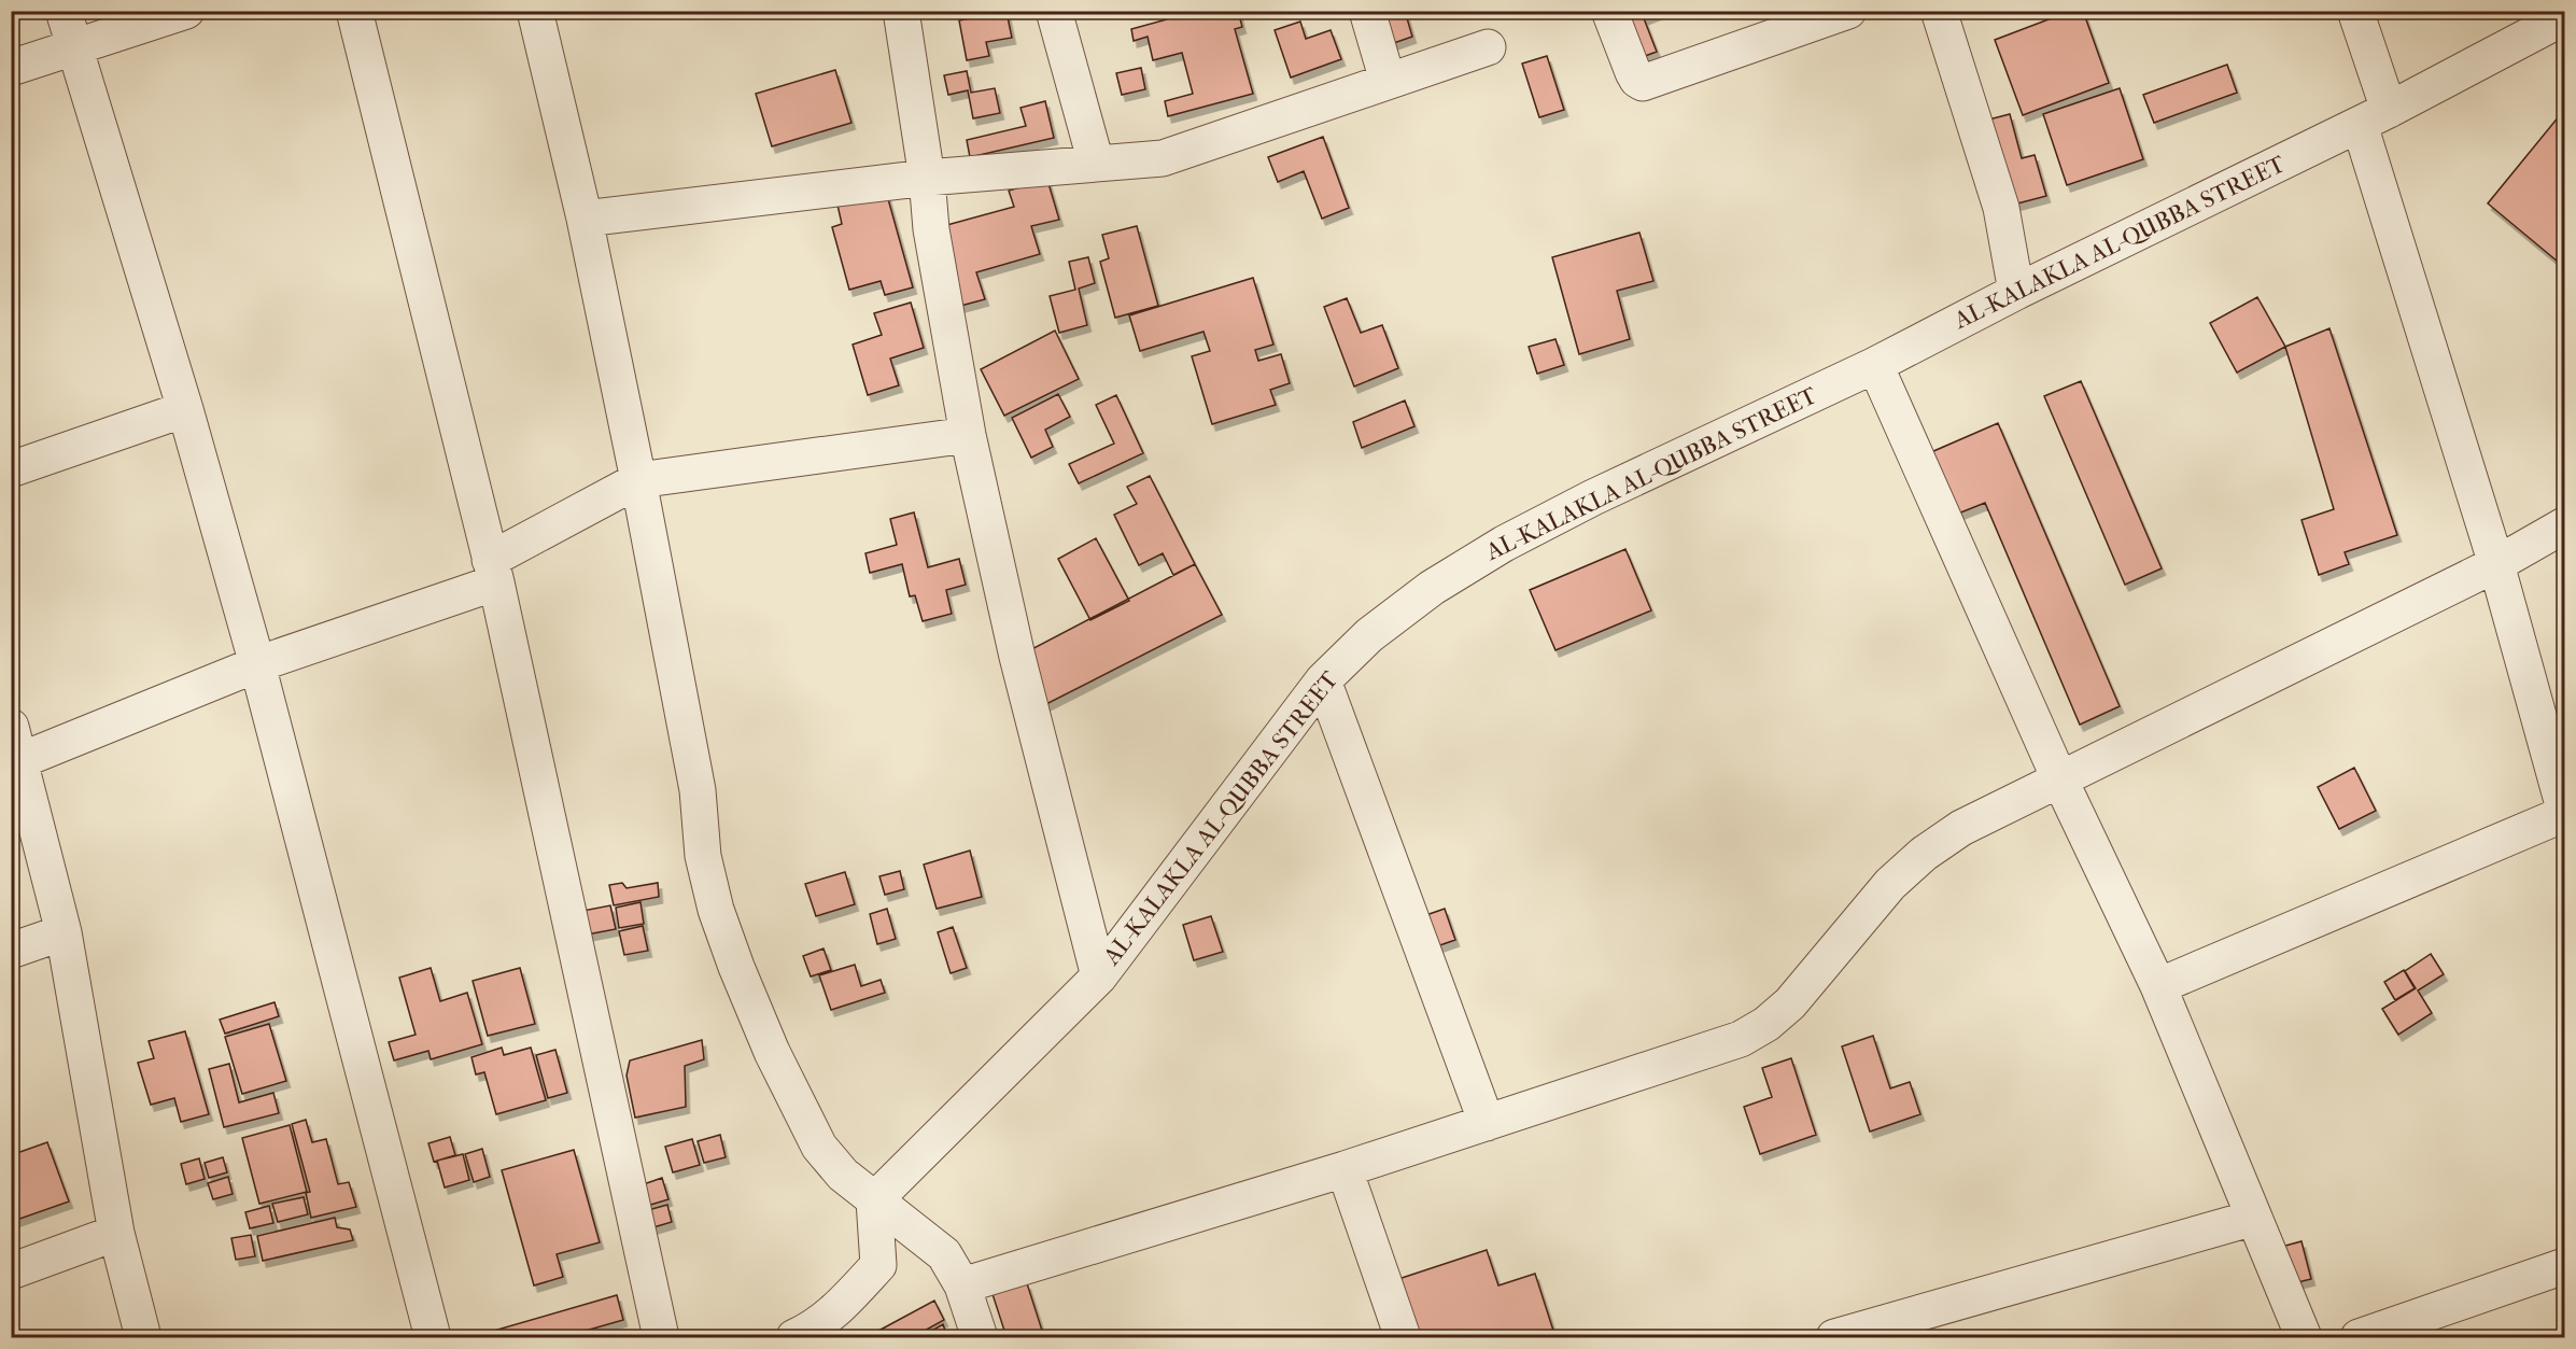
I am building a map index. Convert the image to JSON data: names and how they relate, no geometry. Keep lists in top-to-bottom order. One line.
{"streets":{"street":["AL-KALAKLA AL-QUBBA STREET"]}}
